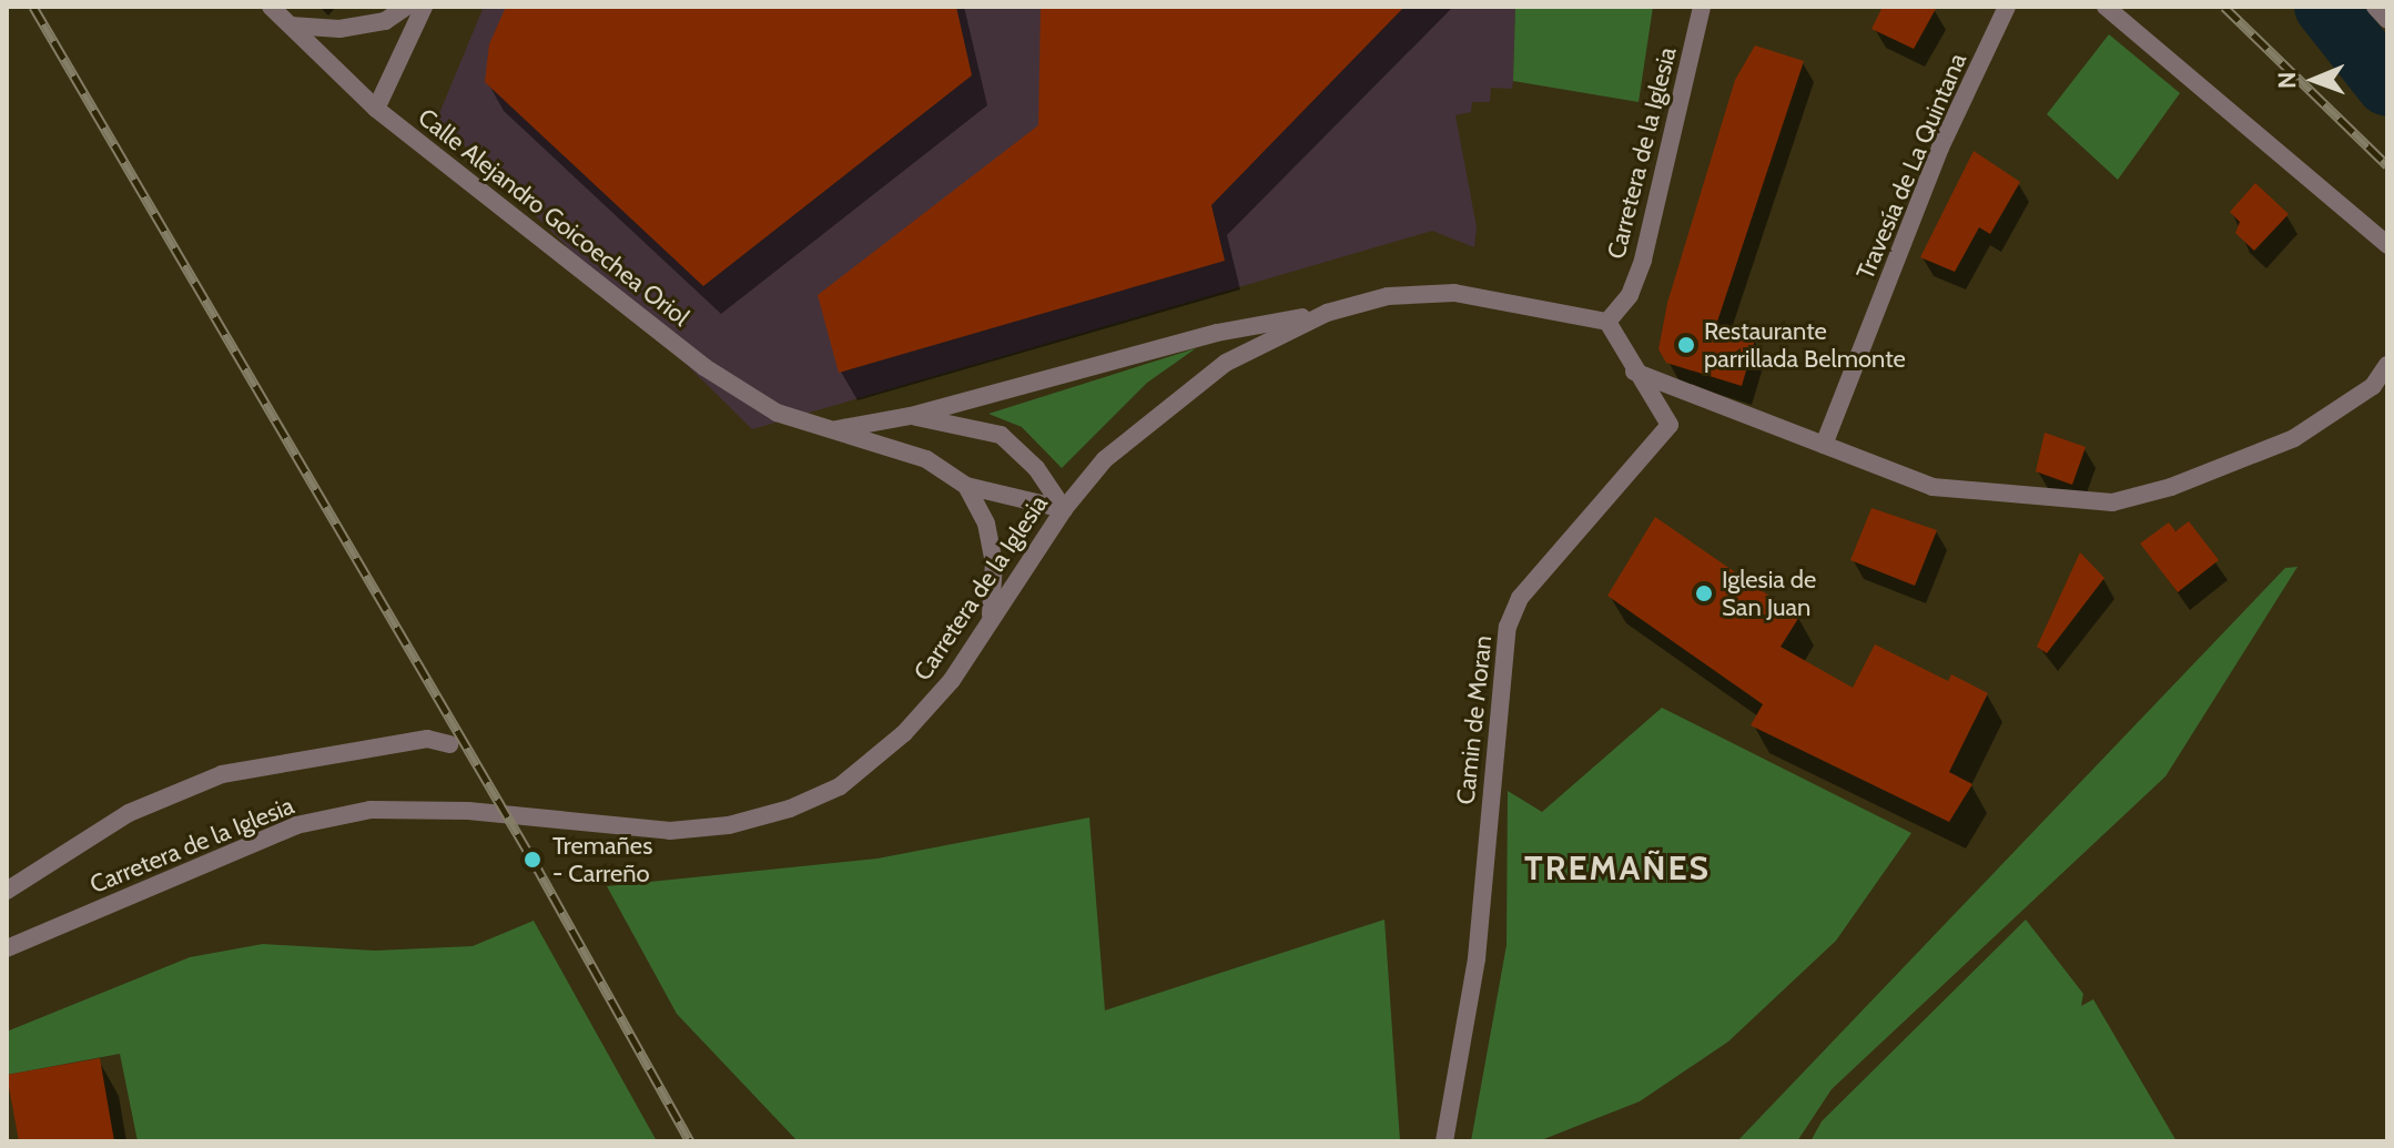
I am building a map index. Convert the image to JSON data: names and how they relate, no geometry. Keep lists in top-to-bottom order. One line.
{"streets":{"street":["Carretera de la Iglesia","Travesía de La Quintana","Calle Alejandro Goicoechea Oriol","Camin de Moran"]},"crossings":[["Carretera de la Iglesia","Calle Alejandro Goicoechea Oriol"],["Carretera de la Iglesia","Camin de Moran"]],"districts":["TREMAÑES"],"places":["Restaurante parrillada Belmonte","Iglesia de San Juan","Tremañes - Carreño"],"north":"left"}
